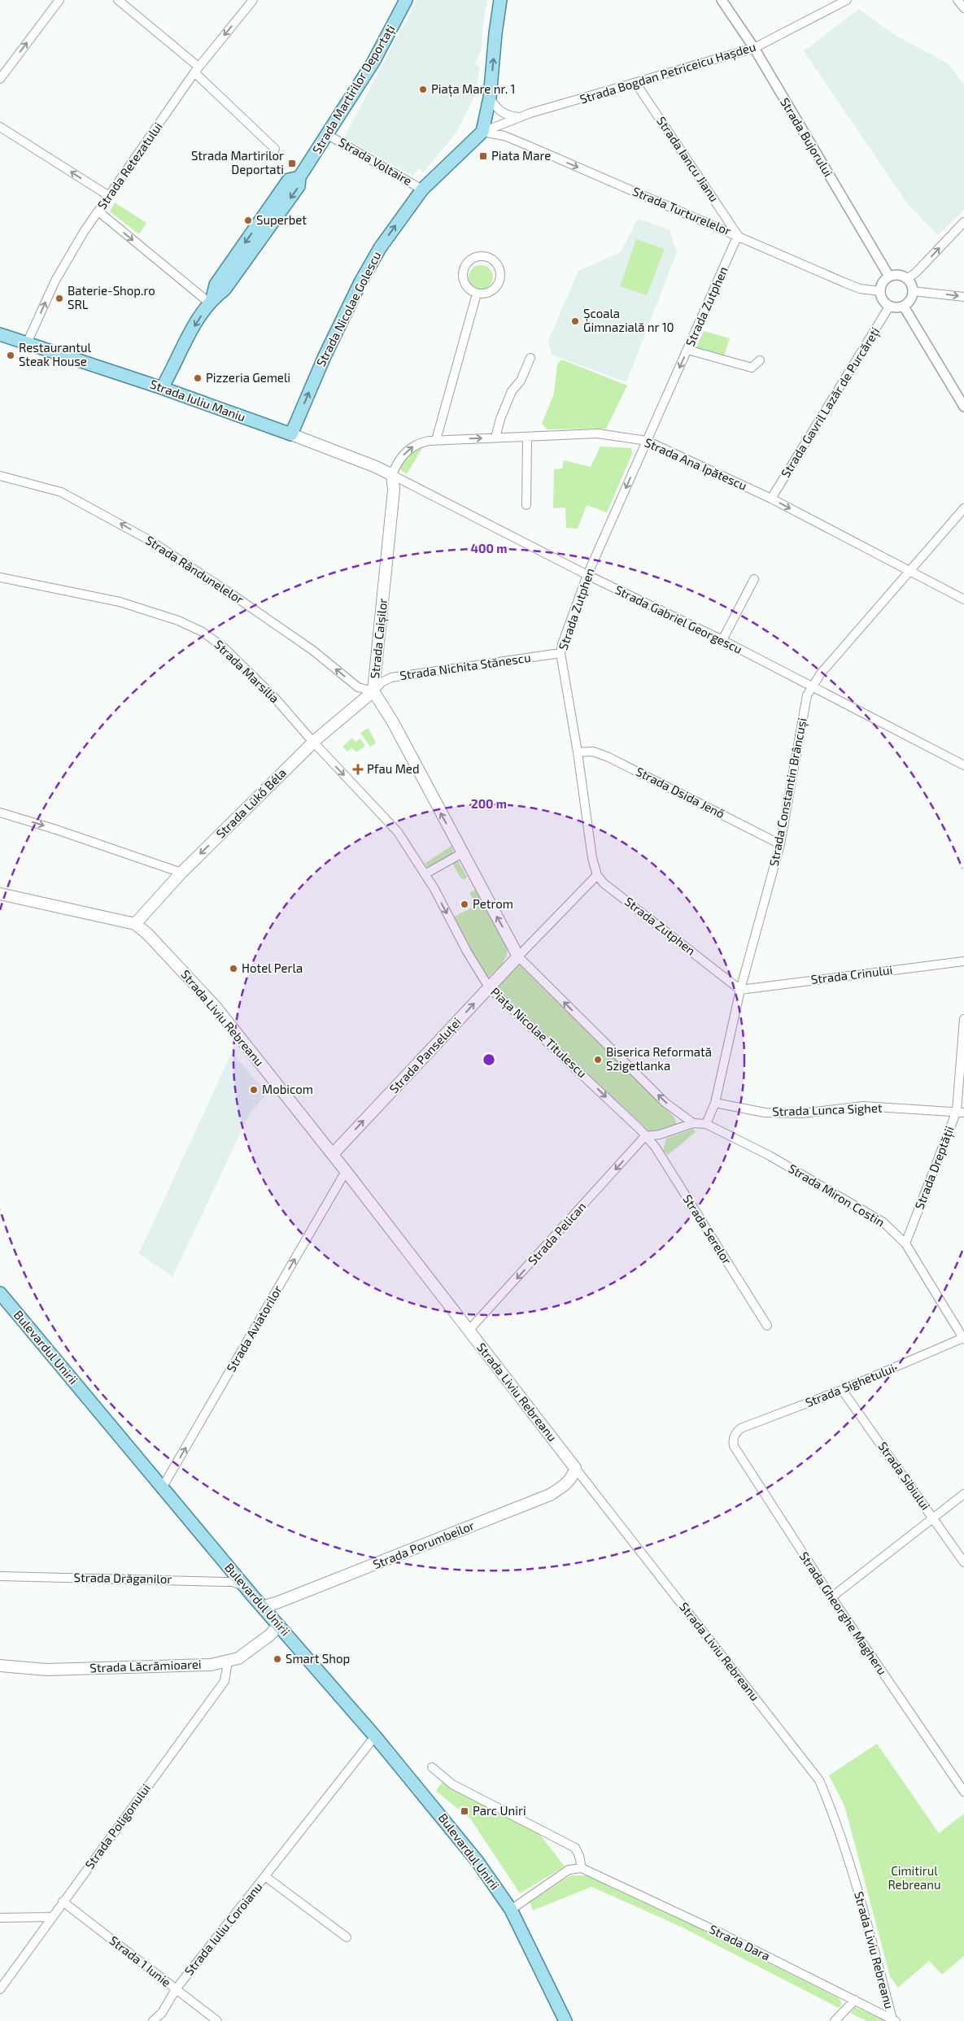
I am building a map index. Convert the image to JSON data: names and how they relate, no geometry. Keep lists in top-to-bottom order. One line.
{"streets":{"main road":["Strada Martirilor Deportați","Strada Nicolae Golescu","Strada Iuliu Maniu","Strada Caișilor","Strada Lükő Béla","Strada Liviu Rebreanu","Strada Panseluței","Bulevardul Unirii","Strada Porumbeilor","Strada Lăcrămioarei"],"street":["Strada Bogdan Petriceicu Hașdeu","Strada Bujorului","Strada Iancu Jianu","Strada Voltaire","Strada Retezatului","Strada Turturelelor","Strada Zutphen","Strada Gavril Lazăr de Purcăreți","Strada Ana Ipătescu","Strada Rândunelelor","Strada Gabriel Georgescu","Strada Nichita Stănescu","Strada Marsilia","Strada Constantin Brâncuși","Strada Dsida Jenő","Strada Crinului","Piața Nicolae Titulescu","Strada Lunca Sighet","Strada Dreptății","Strada Miron Costin","Strada Serelor","Strada Pelican","Strada Aviatorilor","Strada Sighetului","Strada Sibiului","Strada Drăganilor","Strada Gheorghe Magheru","Strada Poligonului","Strada Iuliu Coroianu","Strada Dara","Strada 1 Iunie"]},"crossings":[["Strada Bogdan Petriceicu Hașdeu","Strada Bujorului"],["Strada Bogdan Petriceicu Hașdeu","Strada Iancu Jianu"],["Strada Bogdan Petriceicu Hașdeu","Strada Turturelelor"],["Strada Bogdan Petriceicu Hașdeu","Strada Nicolae Golescu"],["Strada Martirilor Deportați","Strada Voltaire"],["Strada Martirilor Deportați","Strada Iuliu Maniu"],["Strada Bujorului","Strada Turturelelor"],["Strada Bujorului","Strada Gavril Lazăr de Purcăreți"],["Strada Iancu Jianu","Strada Turturelelor"],["Strada Iancu Jianu","Strada Zutphen"],["Strada Voltaire","Strada Nicolae Golescu"],["Strada Retezatului","Strada Iuliu Maniu"],["Strada Turturelelor","Strada Zutphen"],["Strada Turturelelor","Strada Nicolae Golescu"],["Strada Turturelelor","Strada Gavril Lazăr de Purcăreți"],["Strada Zutphen","Strada Ana Ipătescu"],["Strada Zutphen","Strada Gabriel Georgescu"],["Strada Zutphen","Strada Nichita Stănescu"],["Strada Zutphen","Strada Constantin Brâncuși"],["Strada Zutphen","Strada Dsida Jenő"],["Strada Zutphen","Strada Crinului"],["Strada Nicolae Golescu","Strada Iuliu Maniu"],["Strada Iuliu Maniu","Strada Ana Ipătescu"],["Strada Iuliu Maniu","Strada Gabriel Georgescu"],["Strada Iuliu Maniu","Strada Caișilor"],["Strada Gavril Lazăr de Purcăreți","Strada Ana Ipătescu"],["Strada Ana Ipătescu","Strada Gabriel Georgescu"],["Strada Ana Ipătescu","Strada Caișilor"],["Strada Ana Ipătescu","Strada Constantin Brâncuși"],["Strada Rândunelelor","Strada Caișilor"],["Strada Rândunelelor","Strada Nichita Stănescu"],["Strada Rândunelelor","Strada Lükő Béla"],["Strada Gabriel Georgescu","Strada Caișilor"],["Strada Gabriel Georgescu","Strada Constantin Brâncuși"],["Strada Caișilor","Strada Nichita Stănescu"],["Strada Caișilor","Strada Lükő Béla"],["Strada Nichita Stănescu","Strada Lükő Béla"],["Strada Marsilia","Strada Lükő Béla"],["Strada Marsilia","Piața Nicolae Titulescu"],["Strada Constantin Brâncuși","Strada Dsida Jenő"],["Strada Constantin Brâncuși","Strada Crinului"],["Strada Constantin Brâncuși","Strada Lunca Sighet"],["Strada Constantin Brâncuși","Strada Miron Costin"],["Strada Lükő Béla","Strada Liviu Rebreanu"],["Strada Liviu Rebreanu","Strada Panseluței"],["Strada Liviu Rebreanu","Strada Pelican"],["Strada Liviu Rebreanu","Strada Aviatorilor"],["Strada Liviu Rebreanu","Strada Porumbeilor"],["Strada Liviu Rebreanu","Strada Dara"],["Piața Nicolae Titulescu","Strada Panseluței"],["Piața Nicolae Titulescu","Strada Serelor"],["Piața Nicolae Titulescu","Strada Pelican"],["Strada Lunca Sighet","Strada Dreptății"],["Strada Dreptății","Strada Miron Costin"],["Strada Miron Costin","Strada Sighetului"],["Strada Serelor","Strada Pelican"],["Strada Aviatorilor","Bulevardul Unirii"],["Bulevardul Unirii","Strada Porumbeilor"],["Bulevardul Unirii","Strada Drăganilor"],["Bulevardul Unirii","Strada Lăcrămioarei"],["Bulevardul Unirii","Strada Iuliu Coroianu"],["Strada Sighetului","Strada Sibiului"],["Strada Sighetului","Strada Gheorghe Magheru"],["Strada Lăcrămioarei","Strada Poligonului"],["Strada Poligonului","Strada 1 Iunie"],["Strada Iuliu Coroianu","Strada 1 Iunie"]],"one_way":["Strada Martirilor Deportați","Strada Turturelelor","Strada Nicolae Golescu","Strada Ana Ipătescu","Strada Rândunelelor","Strada Caișilor","Strada Lükő Béla","Strada Panseluței","Strada Pelican","Strada Aviatorilor"],"parks":["Cimitirul Rebreanu"],"places":{"other":["Piața Mare nr. 1","Superbet","Baterie-Shop.ro SRL","Școala Gimnazială nr 10","Restaurantul Steak House","Pizzeria Gemeli","Petrom","Hotel Perla","Biserica Reformată Szigetlanka","Mobicom","Smart Shop"],"transit":["Piata Mare","Strada Martirilor Deportati","Parc Uniri"],"health":["Pfau Med"]},"rings":["400 m","200 m"]}
